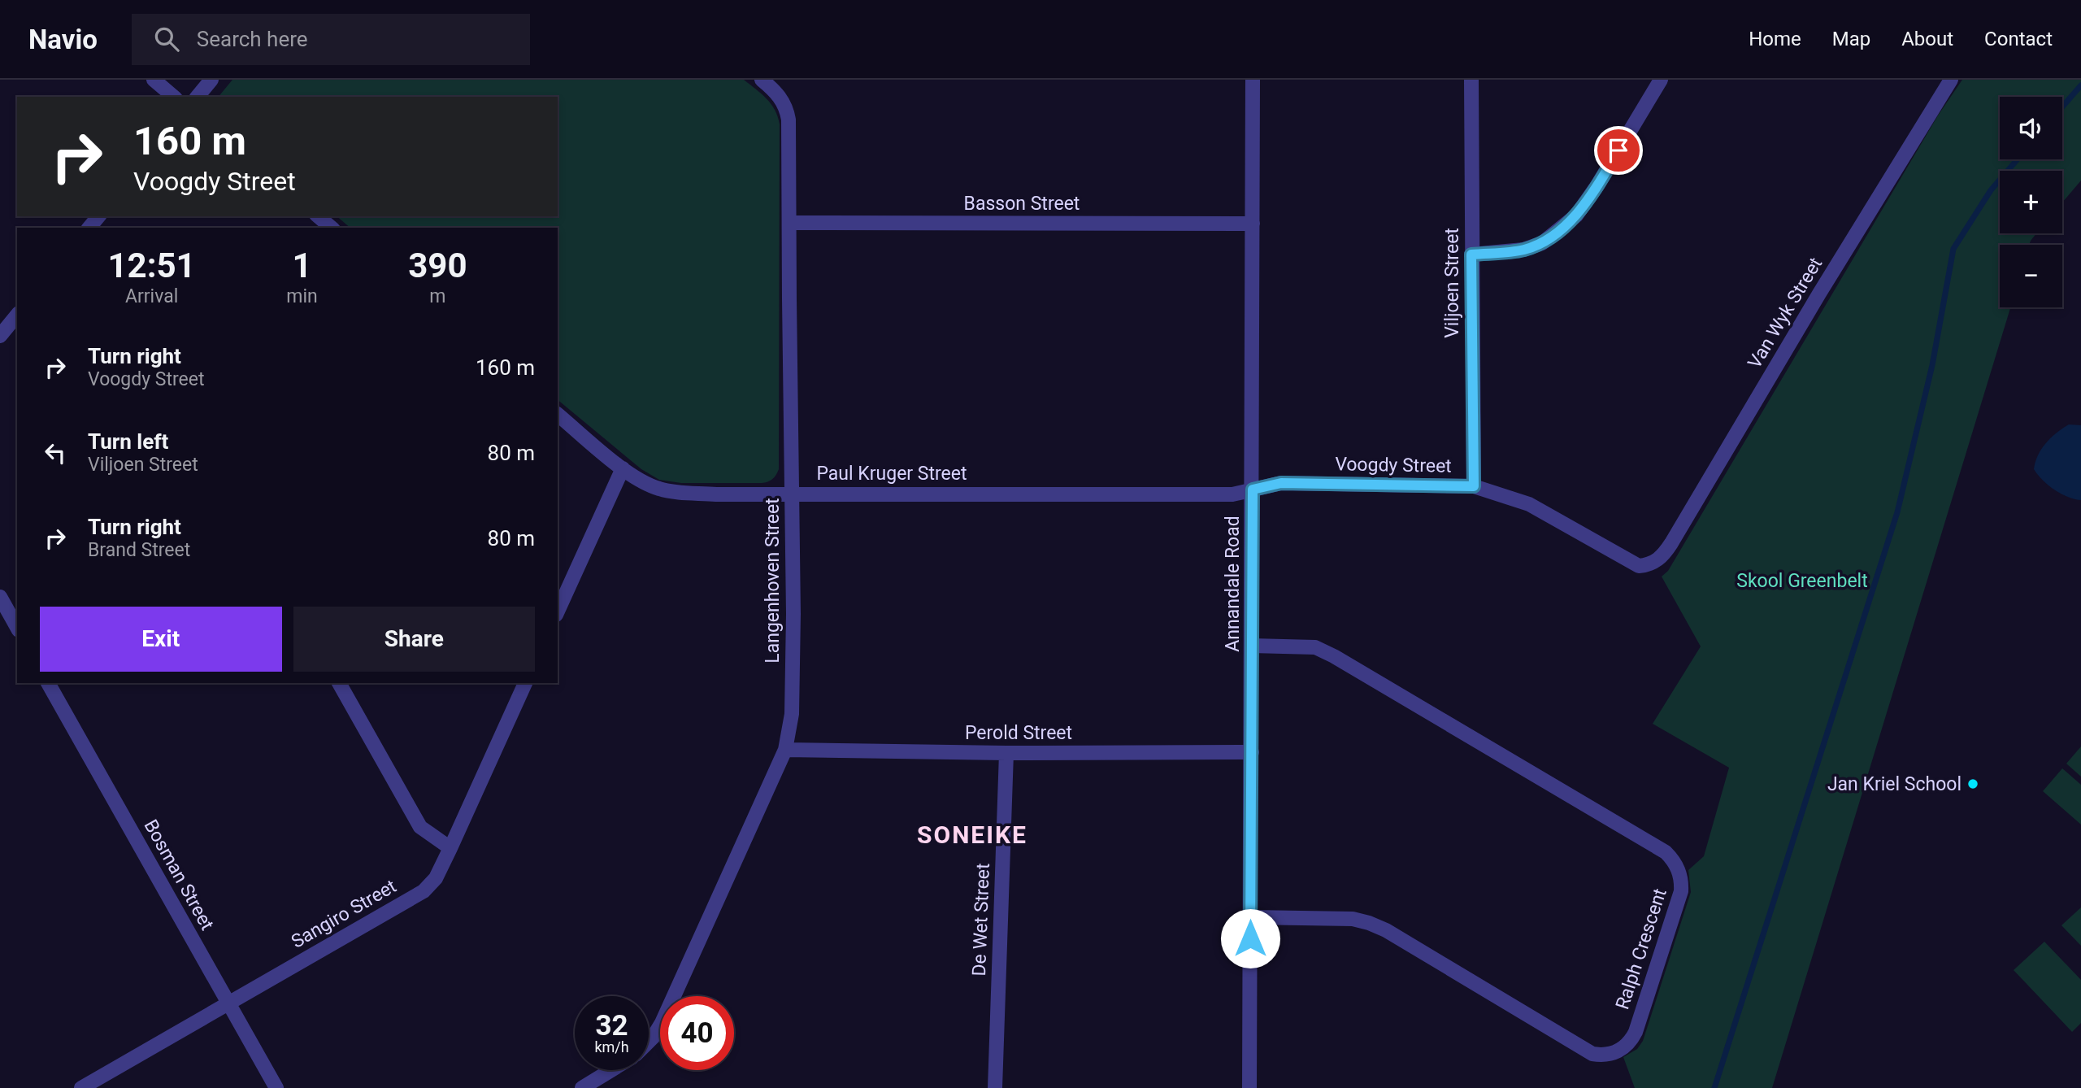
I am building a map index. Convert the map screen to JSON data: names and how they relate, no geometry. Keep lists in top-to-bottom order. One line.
{"streets":{"street":["Basson Street","Viljoen Street","Van Wyk Street","Voogdy Street","Paul Kruger Street","Langenhoven Street","Annandale Road","Perold Street","Bosman Street","Sangiro Street","De Wet Street","Ralph Crescent"]},"crossings":[["Basson Street","Langenhoven Street"],["Basson Street","Annandale Road"],["Viljoen Street","Voogdy Street"],["Van Wyk Street","Voogdy Street"],["Voogdy Street","Paul Kruger Street"],["Voogdy Street","Annandale Road"],["Paul Kruger Street","Langenhoven Street"],["Paul Kruger Street","Annandale Road"],["Langenhoven Street","Perold Street"],["Annandale Road","Perold Street"],["Annandale Road","Ralph Crescent"],["Perold Street","De Wet Street"],["Bosman Street","Sangiro Street"]],"districts":["SONEIKE"],"parks":["Skool Greenbelt"],"places":["Jan Kriel School"],"page":{"header":"Navio","search":"Search here","nav":["Home","Map","About","Contact"],"map_buttons":["+","−"],"turn":["160 m","Voogdy Street"],"eta":["12:51","Arrival","1","min","390","m"],"list":[{"name":"Turn right","note":"Voogdy Street","value":"160 m"},{"name":"Turn left","note":"Viljoen Street","value":"80 m"},{"name":"Turn right","note":"Brand Street","value":"80 m"}],"buttons":["Exit","Share"],"speed":"32 km/h","limit":"40"}}
